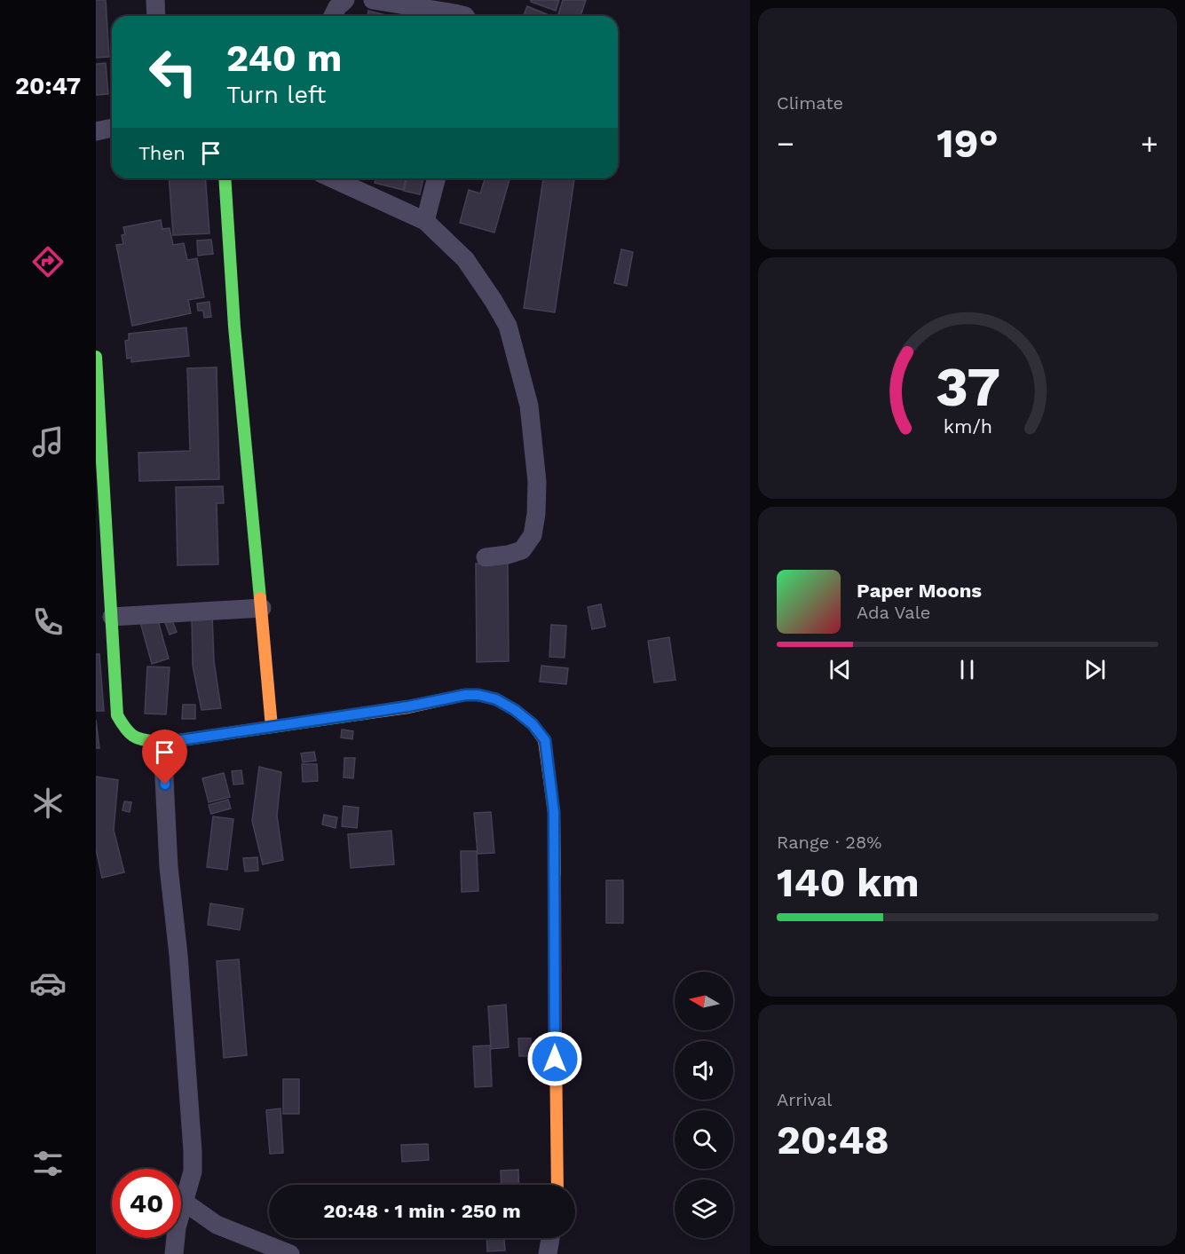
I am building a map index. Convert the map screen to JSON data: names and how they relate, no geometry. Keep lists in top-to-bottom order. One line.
{"north":"left","page":{"tabs":"20:47","tile":["Climate",["Range · 28%","140 km"],["Arrival","20:48"]],"turn":["240 m","Turn left"],"heat":["−","19°","+"],"then":"Then","song":["Paper Moons","Ada Vale"],"limit":"40","trip":"20:48 · 1 min · 250 m","gauge":["37","km/h"]}}
